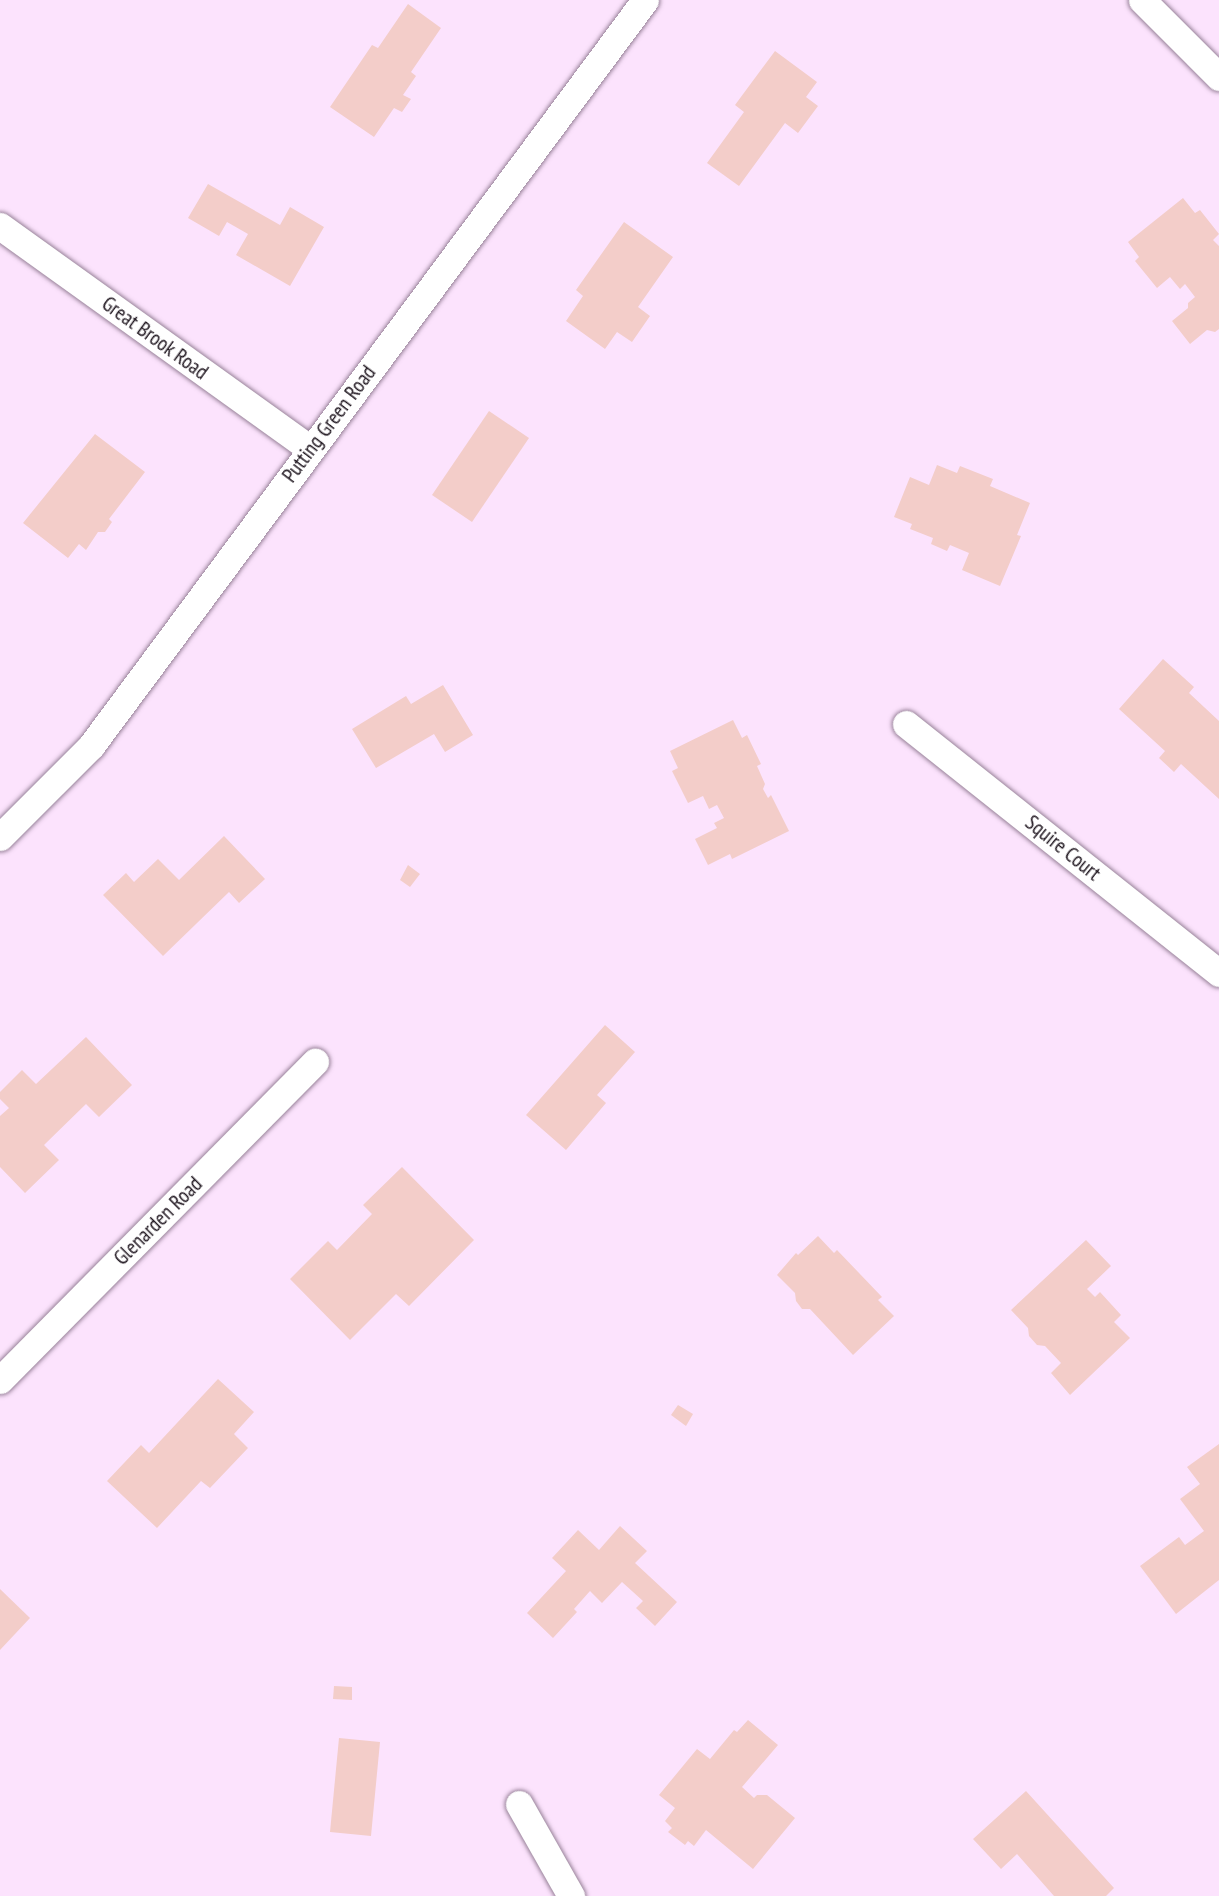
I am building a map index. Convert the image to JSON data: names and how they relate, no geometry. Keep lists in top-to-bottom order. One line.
{"streets":{"street":["Great Brook Road","Putting Green Road","Squire Court","Glenarden Road"]},"crossings":[["Great Brook Road","Putting Green Road"]]}
